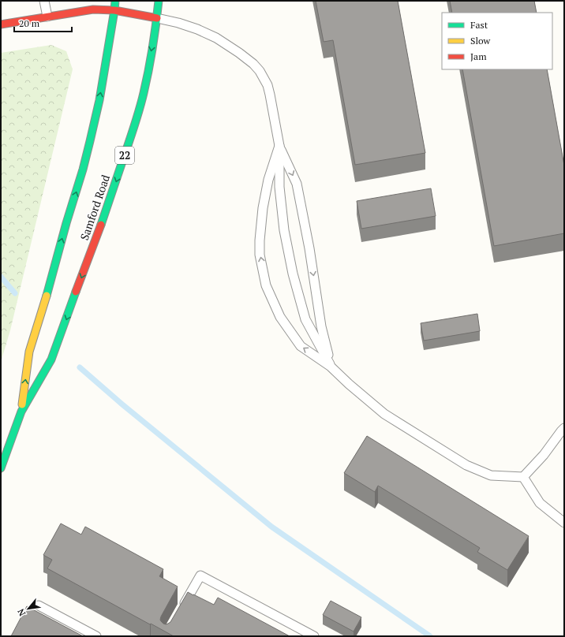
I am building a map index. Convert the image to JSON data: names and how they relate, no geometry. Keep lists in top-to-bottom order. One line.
{"streets":{"main road":["22","Samford Road"]},"legend":["Fast","Slow","Jam"],"scale_bar":"20 m","north":"bottom left"}
